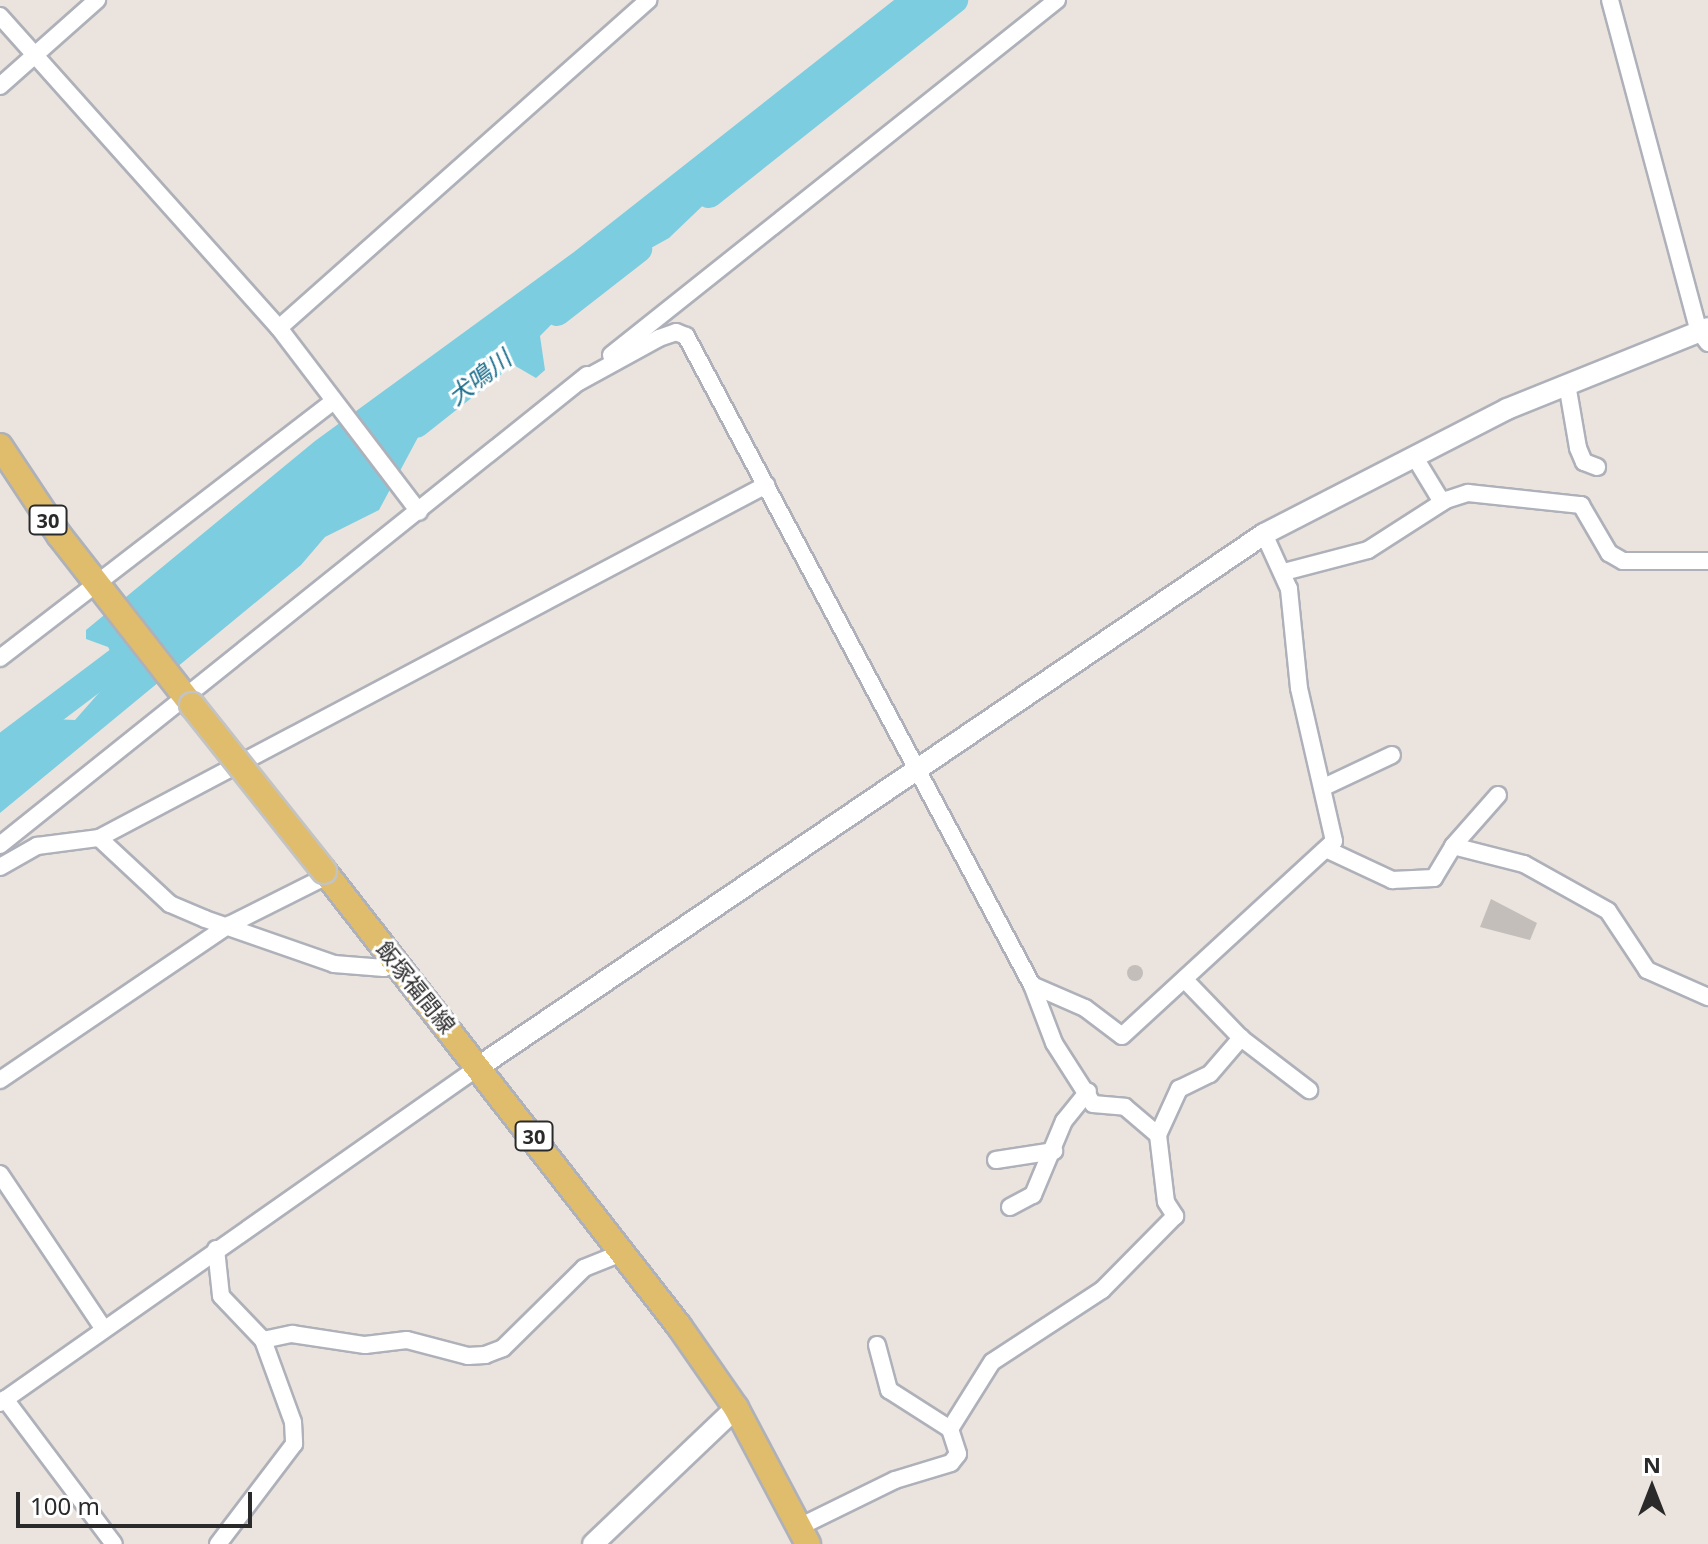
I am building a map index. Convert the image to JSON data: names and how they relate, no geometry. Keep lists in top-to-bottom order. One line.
{"streets":{"main road":["30","飯塚福間線"]},"water":["犬鳴川"],"scale_bar":"100 m","north":"top"}
